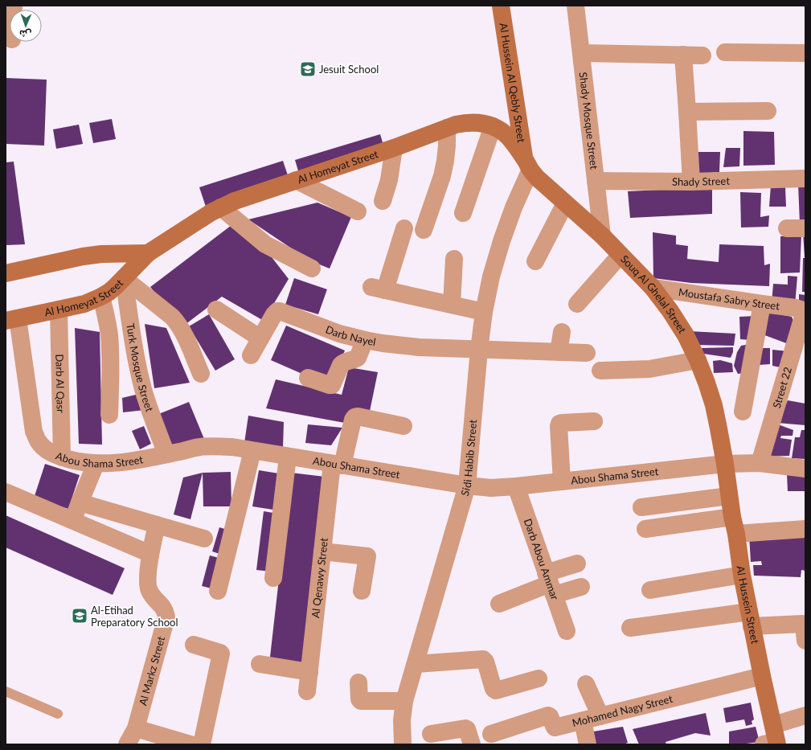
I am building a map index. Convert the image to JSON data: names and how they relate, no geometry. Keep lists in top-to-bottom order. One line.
{"streets":{"main road":["Al Hussein Al Qebly Street","Al Homeyat Street","Souq Al Ghelal Street","Al Hussein Street"],"street":["Shady Mosque Street","Shady Street","Moustafa Sabry Street","Darb Nayel","Turk Mosque Street","Darb Al Qasr","Street 22","Abou Shama Street","Sidi Habib Street","Darb Abou Ammar","Al Qenawy Street","Al Markz Street","Mohamed Nagy Street"]},"crossings":[["Al Hussein Al Qebly Street","Al Homeyat Street"],["Al Hussein Al Qebly Street","Souq Al Ghelal Street"],["Al Hussein Al Qebly Street","Sidi Habib Street"],["Shady Mosque Street","Shady Street"],["Shady Mosque Street","Souq Al Ghelal Street"],["Al Homeyat Street","Souq Al Ghelal Street"],["Al Homeyat Street","Turk Mosque Street"],["Al Homeyat Street","Darb Al Qasr"],["Al Homeyat Street","Abou Shama Street"],["Al Homeyat Street","Sidi Habib Street"],["Souq Al Ghelal Street","Moustafa Sabry Street"],["Souq Al Ghelal Street","Abou Shama Street"],["Souq Al Ghelal Street","Sidi Habib Street"],["Souq Al Ghelal Street","Al Hussein Street"],["Moustafa Sabry Street","Street 22"],["Darb Nayel","Sidi Habib Street"],["Turk Mosque Street","Abou Shama Street"],["Darb Al Qasr","Abou Shama Street"],["Street 22","Abou Shama Street"],["Abou Shama Street","Sidi Habib Street"],["Abou Shama Street","Darb Abou Ammar"],["Abou Shama Street","Al Qenawy Street"],["Abou Shama Street","Al Hussein Street"],["Al Hussein Street","Mohamed Nagy Street"]],"places":{"school or university":["Jesuit School","Al-Etihad Preparatory School"]},"north":"bottom"}
